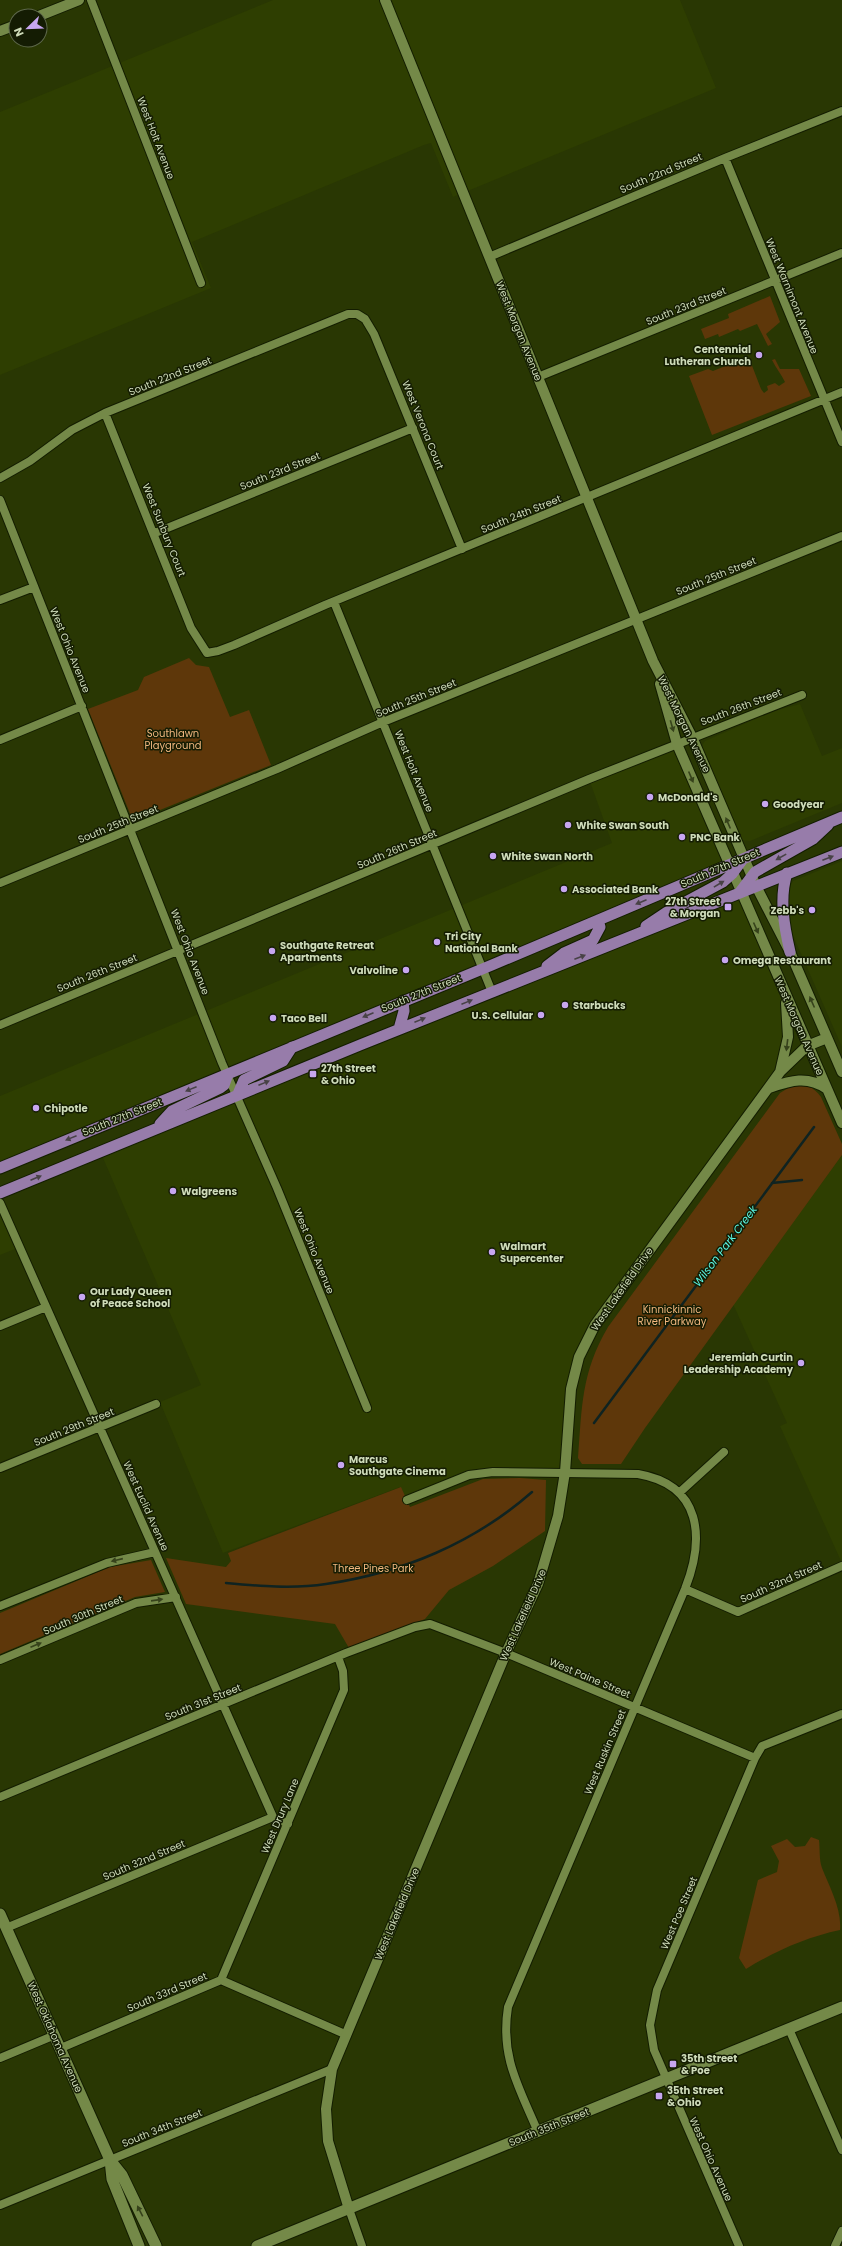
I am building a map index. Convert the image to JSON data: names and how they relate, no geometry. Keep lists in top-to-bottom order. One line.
{"streets":{"main road":["South 27th Street","West Oklahoma Avenue","South 35th Street"],"street":["West Holt Avenue","South 22nd Street","West Warnimont Avenue","South 23rd Street","West Morgan Avenue","West Verona Court","South 24th Street","West Sunbury Court","South 25th Street","West Ohio Avenue","South 26th Street","West Lakefield Drive","South 29th Street","West Euclid Avenue","South 32nd Street","South 30th Street","West Paine Street","South 31st Street","West Ruskin Street","West Drury Lane","West Poe Street","South 33rd Street","South 34th Street"]},"crossings":[["West Holt Avenue","South 24th Street"],["West Holt Avenue","South 25th Street"],["West Holt Avenue","South 26th Street"],["West Holt Avenue","South 27th Street"],["South 22nd Street","West Warnimont Avenue"],["South 22nd Street","West Morgan Avenue"],["South 22nd Street","West Verona Court"],["South 22nd Street","West Sunbury Court"],["West Warnimont Avenue","South 23rd Street"],["West Warnimont Avenue","South 24th Street"],["South 23rd Street","West Morgan Avenue"],["South 23rd Street","West Verona Court"],["South 23rd Street","West Sunbury Court"],["West Morgan Avenue","South 24th Street"],["West Morgan Avenue","South 25th Street"],["West Morgan Avenue","South 26th Street"],["West Morgan Avenue","South 27th Street"],["West Morgan Avenue","West Lakefield Drive"],["West Verona Court","South 24th Street"],["South 24th Street","West Sunbury Court"],["South 25th Street","West Ohio Avenue"],["West Ohio Avenue","South 26th Street"],["West Ohio Avenue","South 27th Street"],["West Ohio Avenue","West Poe Street"],["West Ohio Avenue","South 35th Street"],["West Lakefield Drive","West Paine Street"],["West Lakefield Drive","West Ruskin Street"],["West Lakefield Drive","South 33rd Street"],["West Lakefield Drive","South 35th Street"],["West Lakefield Drive","South 34th Street"],["South 29th Street","West Euclid Avenue"],["West Euclid Avenue","South 32nd Street"],["West Euclid Avenue","South 30th Street"],["West Euclid Avenue","South 31st Street"],["South 32nd Street","West Ruskin Street"],["South 32nd Street","West Oklahoma Avenue"],["West Paine Street","South 31st Street"],["West Paine Street","West Ruskin Street"],["West Paine Street","West Poe Street"],["South 31st Street","West Drury Lane"],["West Ruskin Street","South 35th Street"],["West Drury Lane","South 33rd Street"],["West Poe Street","South 35th Street"],["South 33rd Street","West Oklahoma Avenue"],["West Oklahoma Avenue","South 34th Street"]],"water":["Wilson Park Creek"],"parks":["Southlawn Playground","Kinnickinnic River Parkway","Three Pines Park"],"places":{"other":["Centennial Lutheran Church","McDonald's","Goodyear","White Swan South","PNC Bank","White Swan North","Associated Bank","Zebb's","Tri City National Bank","Southgate Retreat Apartments","Omega Restaurant","Valvoline","Starbucks","U.S. Cellular","Taco Bell","Chipotle","Walgreens","Walmart Supercenter","Our Lady Queen of Peace School","Jeremiah Curtin Leadership Academy","Marcus Southgate Cinema"],"transit":["27th Street & Morgan","27th Street & Ohio","35th Street & Poe","35th Street & Ohio"]},"north":"bottom left"}
